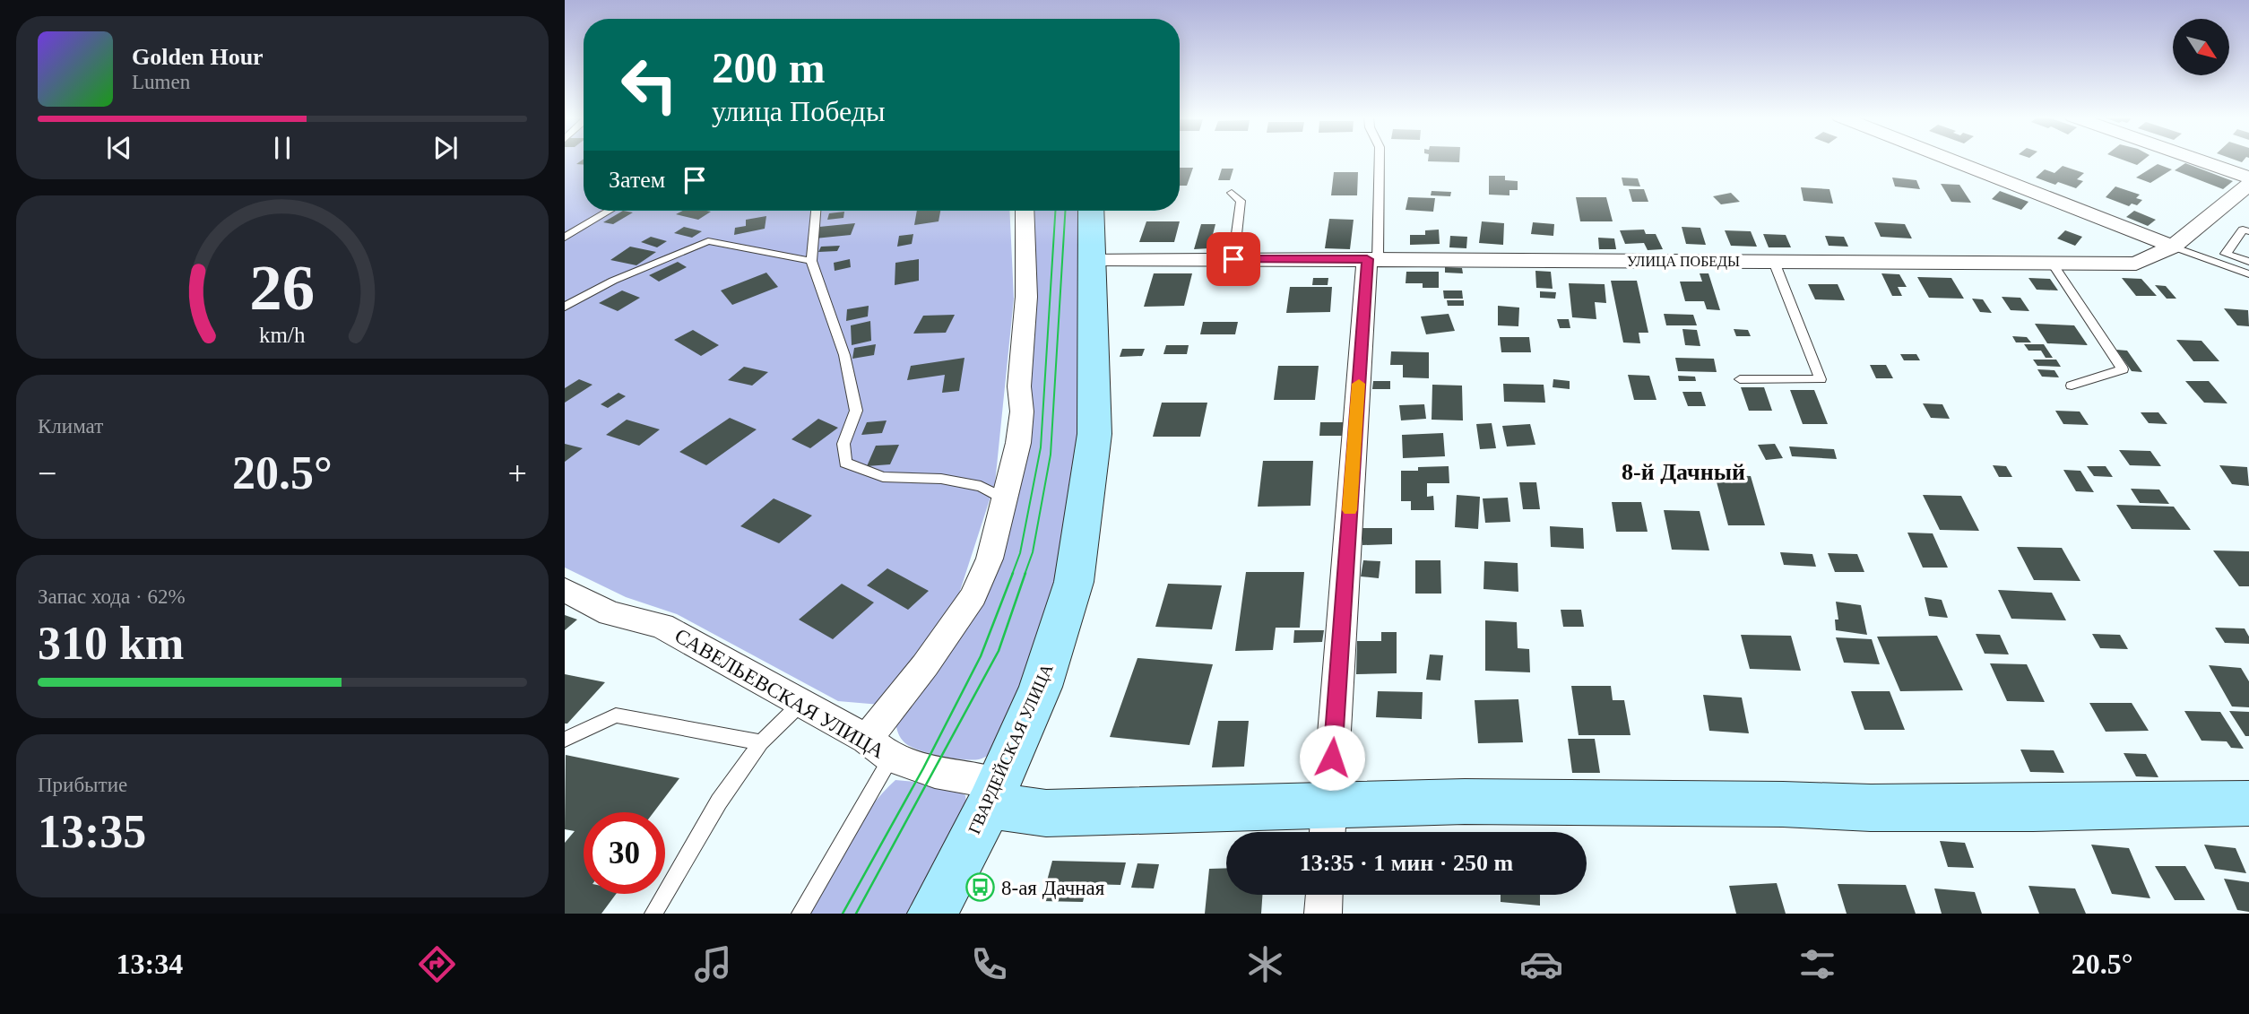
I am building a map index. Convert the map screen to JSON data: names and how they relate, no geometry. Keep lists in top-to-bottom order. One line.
{"streets":{"main road":["ГВАРДЕЙСКАЯ УЛИЦА"],"street":["УЛИЦА ПОБЕДЫ","САВЕЛЬЕВСКАЯ УЛИЦА"]},"crossings":[["УЛИЦА ПОБЕДЫ","ГВАРДЕЙСКАЯ УЛИЦА"],["САВЕЛЬЕВСКАЯ УЛИЦА","ГВАРДЕЙСКАЯ УЛИЦА"]],"districts":["8-й Дачный"],"places":{"bus stop":["8-ая Дачная"]},"north":"bottom right","page":{"turn":["200 m","улица Победы"],"song":["Golden Hour","Lumen"],"then":"Затем","tile":["Климат",["Запас хода · 62%","310 km"],["Прибытие","13:35"]],"heat":["−","20.5°","+"],"limit":"30","trip":"13:35 · 1 мин · 250 m","tabs":["13:34","20.5°"],"gauge":["26","km/h"]}}
